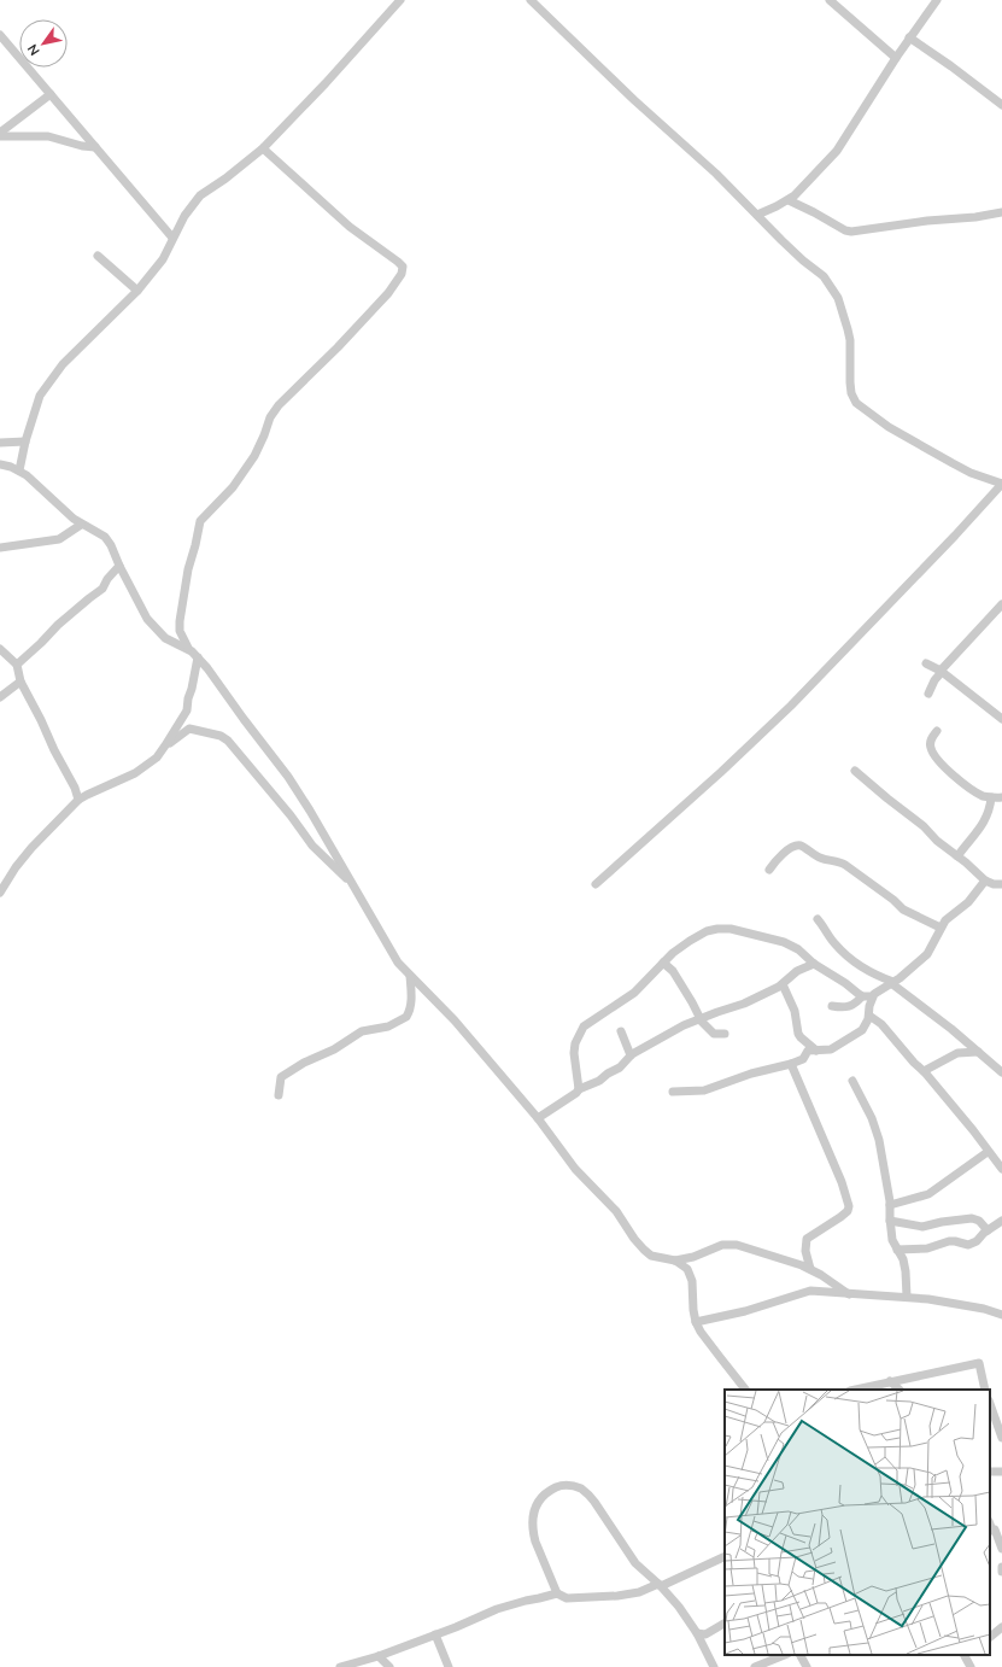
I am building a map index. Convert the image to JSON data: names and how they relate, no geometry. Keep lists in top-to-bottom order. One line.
{"north":"bottom left"}
